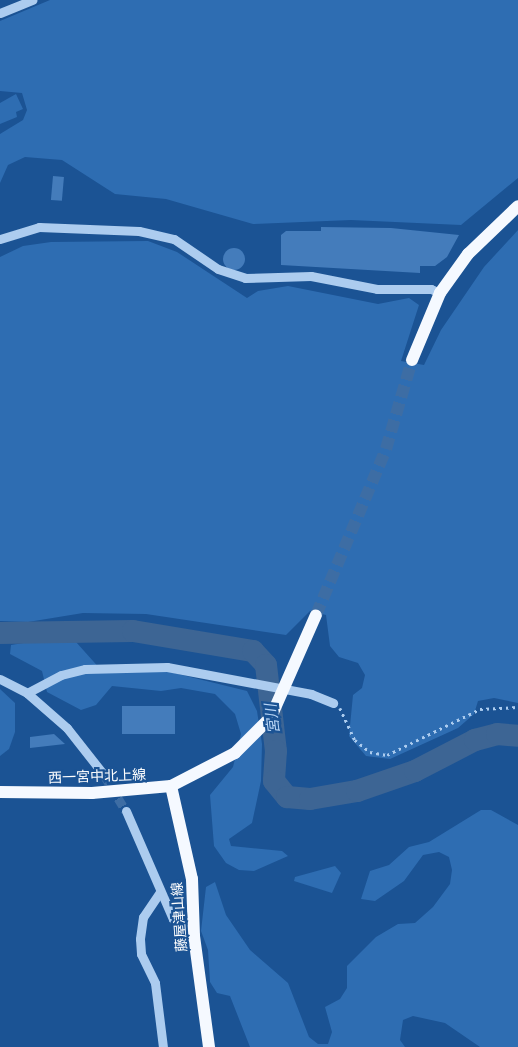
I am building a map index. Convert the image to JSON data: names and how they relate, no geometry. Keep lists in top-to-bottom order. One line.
{"streets":{"main road":["西一宮中北上線","藤屋津山線"]},"crossings":[["西一宮中北上線","藤屋津山線"]],"water":["宮川"]}
